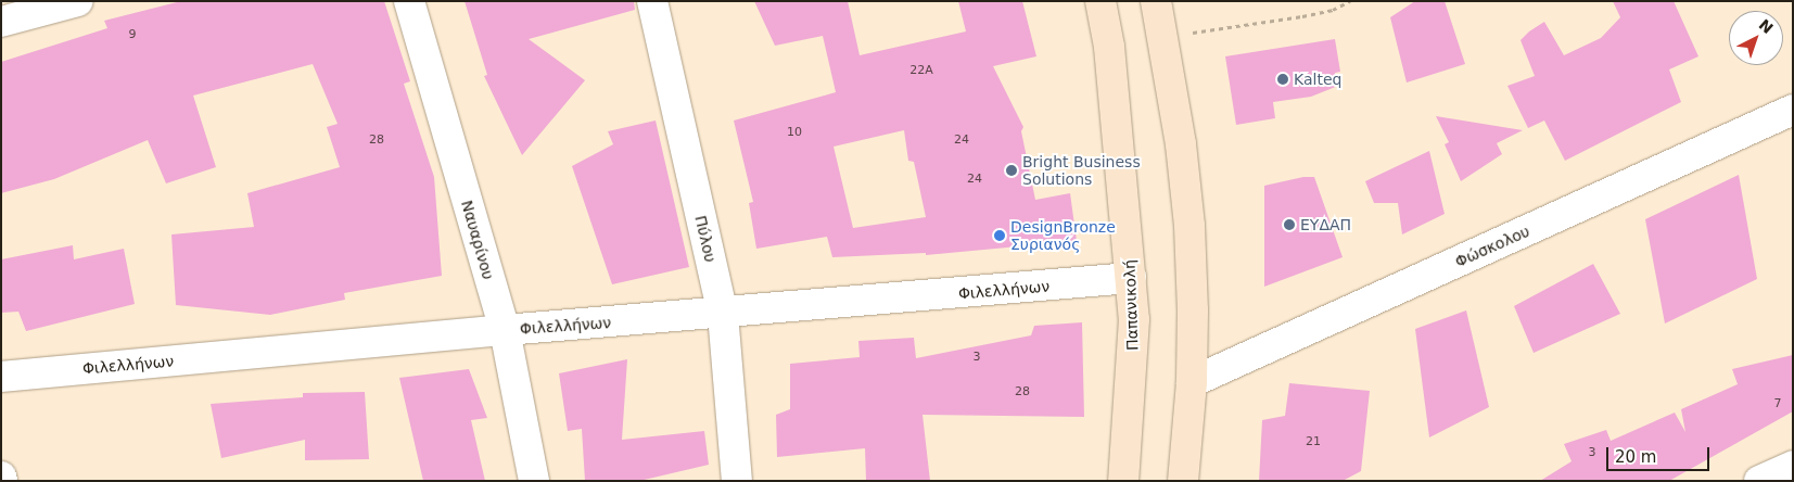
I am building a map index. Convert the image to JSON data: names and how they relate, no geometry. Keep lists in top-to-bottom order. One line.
{"streets":{"main road":["Παπανικολή"],"street":["Πύλου","Ναυαρίνου","Φώσκολου","Φιλελλήνων"]},"crossings":[["Πύλου","Φιλελλήνων"],["Ναυαρίνου","Φιλελλήνων"],["Φιλελλήνων","Παπανικολή"]],"places":["Kalteq","Bright Business Solutions","ΕΥΔΑΠ","DesignBronze Συριανός"],"house_numbers":["9","22Α","10","28","24","24","3","28","7","21","3"],"scale_bar":"20 m","north":"top right"}
